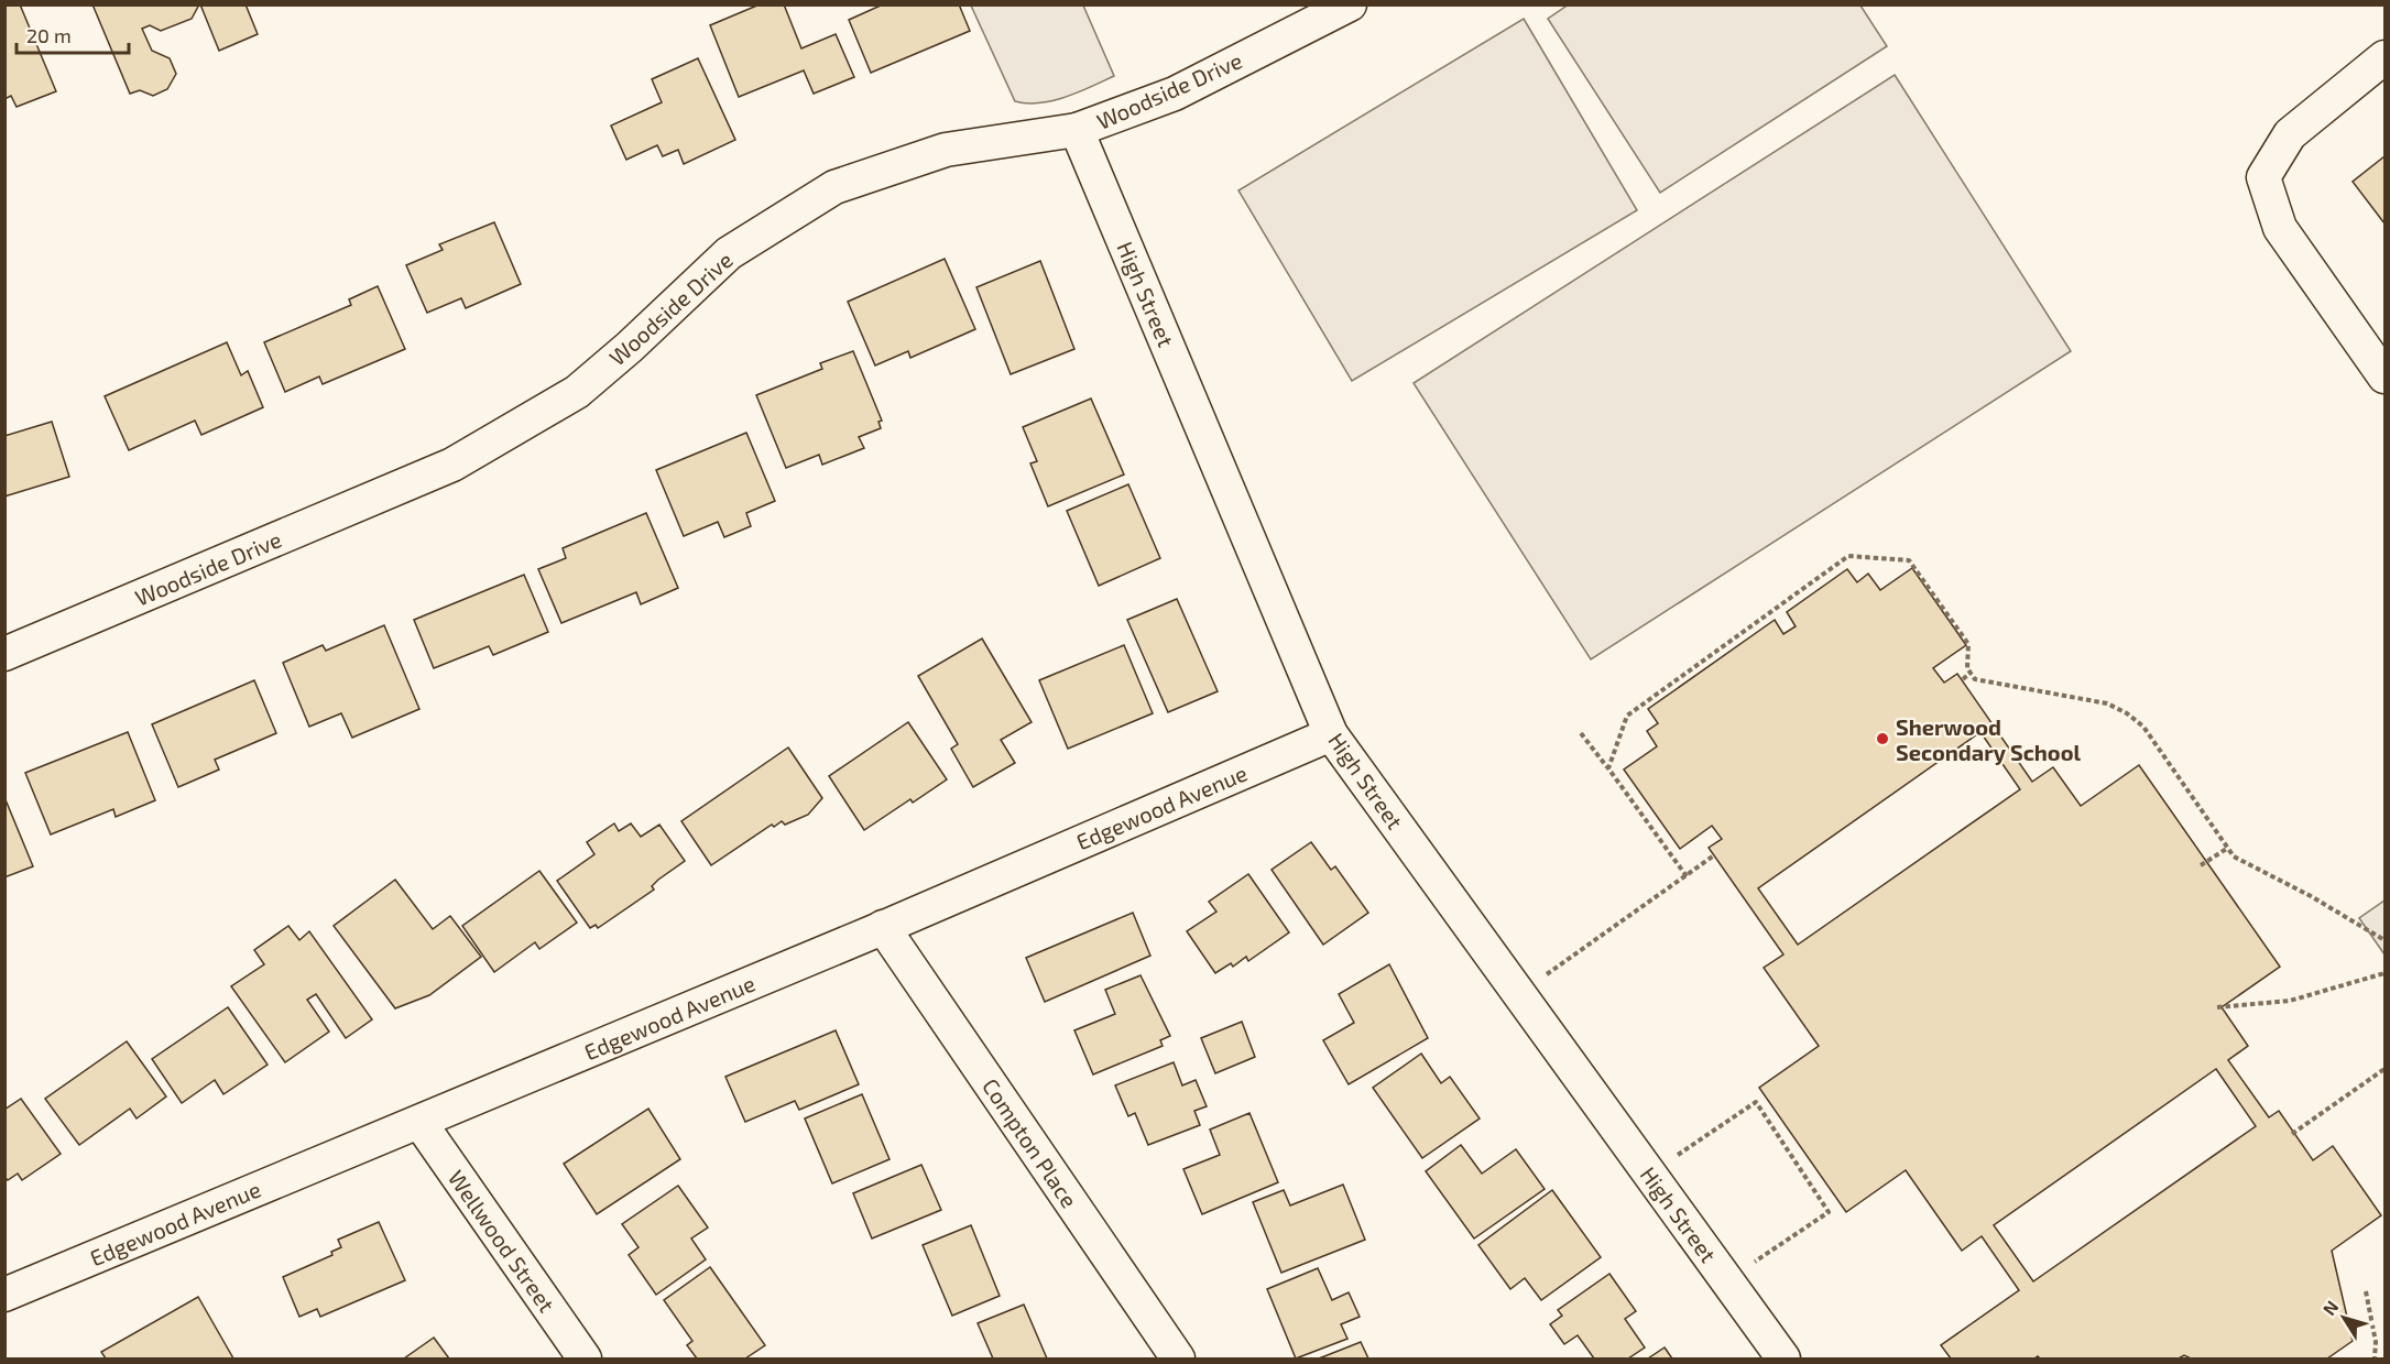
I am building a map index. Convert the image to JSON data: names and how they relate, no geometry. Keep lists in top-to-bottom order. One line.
{"streets":{"street":["Woodside Drive","High Street","Edgewood Avenue","Compton Place","Wellwood Street"]},"crossings":[["Woodside Drive","High Street"],["High Street","Edgewood Avenue"],["Edgewood Avenue","Compton Place"],["Edgewood Avenue","Wellwood Street"]],"places":["Sherwood Secondary School"],"scale_bar":"20 m","north":"top left"}
